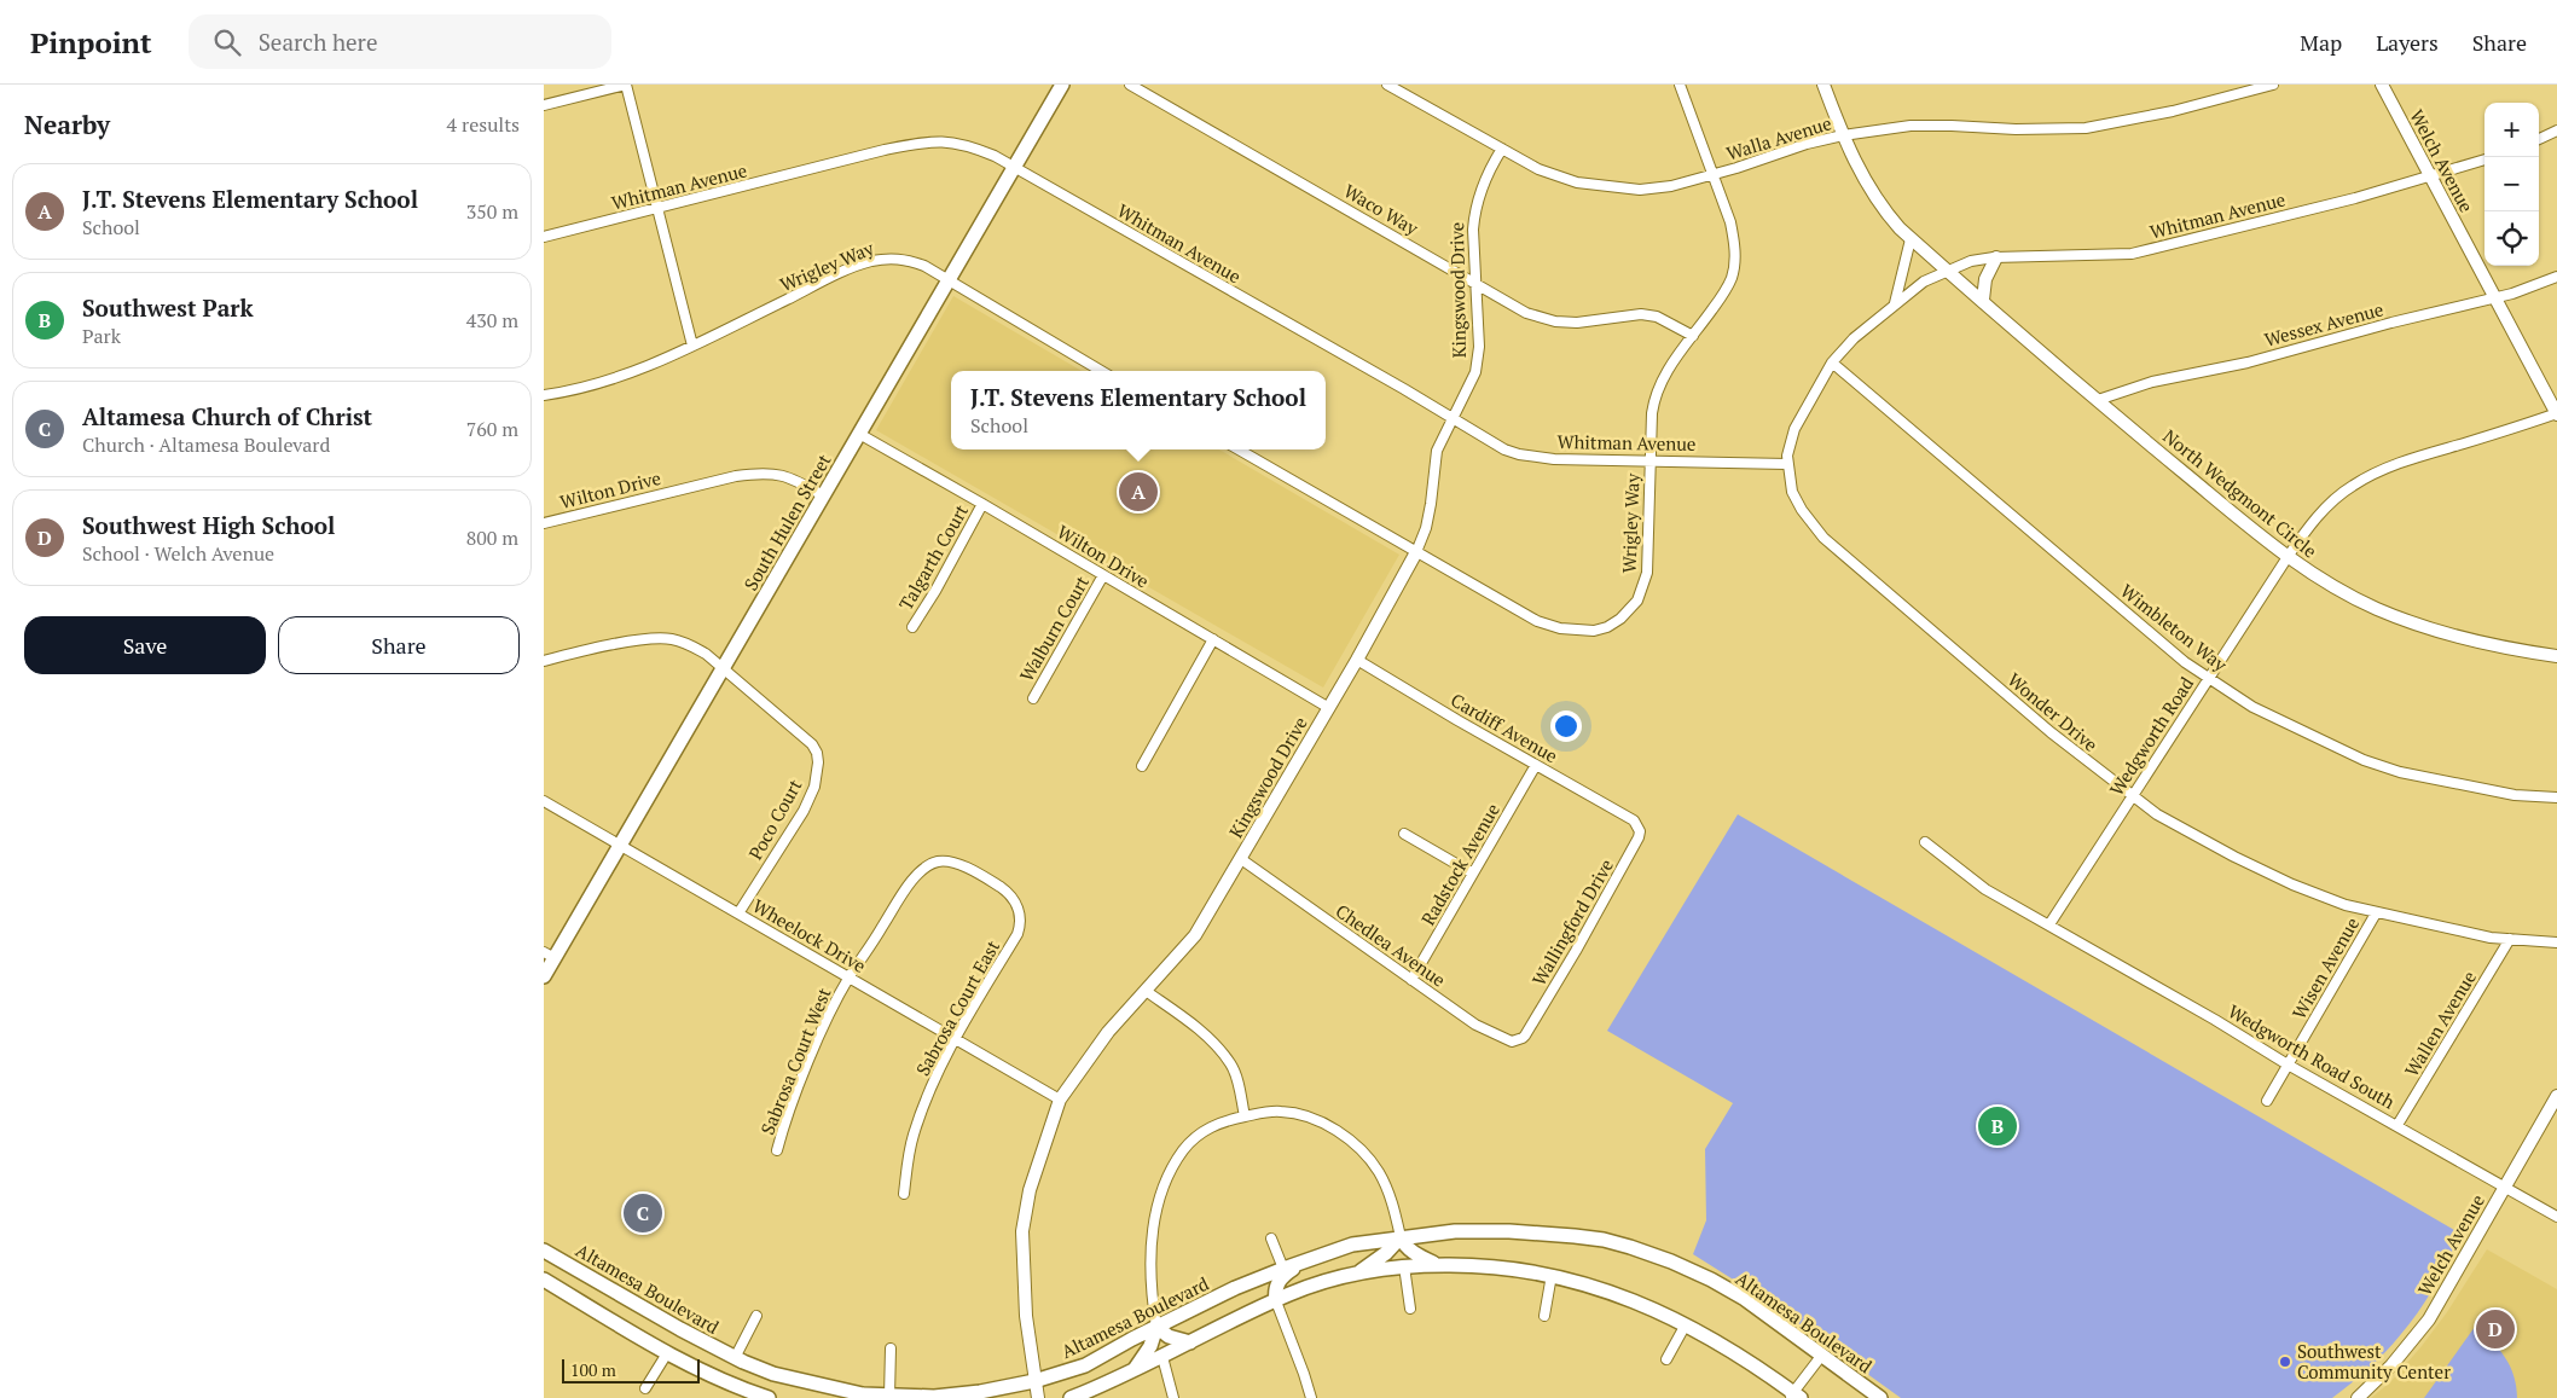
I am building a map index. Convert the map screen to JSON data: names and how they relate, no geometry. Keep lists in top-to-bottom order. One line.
{"streets":{"main road":["South Hulen Street","Altamesa Boulevard"],"street":["Walla Avenue","Welch Avenue","Whitman Avenue","Waco Way","Wrigley Way","Kingswood Drive","Wessex Avenue","Wilton Drive","North Wedgmont Circle","Talgarth Court","Wimbleton Way","Walburn Court","Wonder Drive","Cardiff Avenue","Wedgworth Road","Poco Court","Radstock Avenue","Wallingford Drive","Wheelock Drive","Chedlea Avenue","Wisen Avenue","Sabrosa Court East","Wallen Avenue","Wedgworth Road South","Sabrosa Court West"]},"crossings":[["Walla Avenue","Wrigley Way"],["Walla Avenue","Kingswood Drive"],["Walla Avenue","North Wedgmont Circle"],["Welch Avenue","Whitman Avenue"],["Welch Avenue","Wessex Avenue"],["Welch Avenue","Wedgworth Road"],["Welch Avenue","Wedgworth Road South"],["Whitman Avenue","Wrigley Way"],["Whitman Avenue","Kingswood Drive"],["Whitman Avenue","North Wedgmont Circle"],["Whitman Avenue","South Hulen Street"],["Whitman Avenue","Wonder Drive"],["Waco Way","Wrigley Way"],["Waco Way","Kingswood Drive"],["Wrigley Way","Kingswood Drive"],["Wrigley Way","South Hulen Street"],["Kingswood Drive","Wilton Drive"],["Kingswood Drive","Cardiff Avenue"],["Kingswood Drive","Wheelock Drive"],["Kingswood Drive","Chedlea Avenue"],["Kingswood Drive","Altamesa Boulevard"],["Wessex Avenue","North Wedgmont Circle"],["Wilton Drive","South Hulen Street"],["Wilton Drive","Talgarth Court"],["Wilton Drive","Walburn Court"],["North Wedgmont Circle","Wonder Drive"],["North Wedgmont Circle","Wedgworth Road"],["South Hulen Street","Poco Court"],["South Hulen Street","Wheelock Drive"],["Wimbleton Way","Wonder Drive"],["Wimbleton Way","Wedgworth Road"],["Wonder Drive","Wedgworth Road"],["Wonder Drive","Wisen Avenue"],["Wonder Drive","Wallen Avenue"],["Cardiff Avenue","Radstock Avenue"],["Cardiff Avenue","Wallingford Drive"],["Wedgworth Road","Wedgworth Road South"],["Poco Court","Wheelock Drive"],["Radstock Avenue","Chedlea Avenue"],["Wallingford Drive","Chedlea Avenue"],["Wheelock Drive","Sabrosa Court East"],["Wheelock Drive","Sabrosa Court West"],["Wisen Avenue","Wedgworth Road South"],["Sabrosa Court East","Sabrosa Court West"],["Wallen Avenue","Wedgworth Road South"]],"places":["Southwest Community Center"],"scale_bar":"100 m","page":{"header":"Pinpoint","search":"Search here","nav":["Map","Layers","Share"],"heading":["Nearby","4 results"],"map_buttons":["+","−"],"list":[{"mark":"A","name":"J.T. Stevens Elementary School","note":"School","value":"350 m"},{"mark":"B","name":"Southwest Park","note":"Park","value":"430 m"},{"mark":"C","name":"Altamesa Church of Christ","note":"Church · Altamesa Boulevard","value":"760 m"},{"mark":"D","name":"Southwest High School","note":"School · Welch Avenue","value":"800 m"}],"popup":["J.T. Stevens Elementary School","School"],"pins":["A","B","C","D"],"buttons":["Save","Share"],"scale":"100 m"}}
